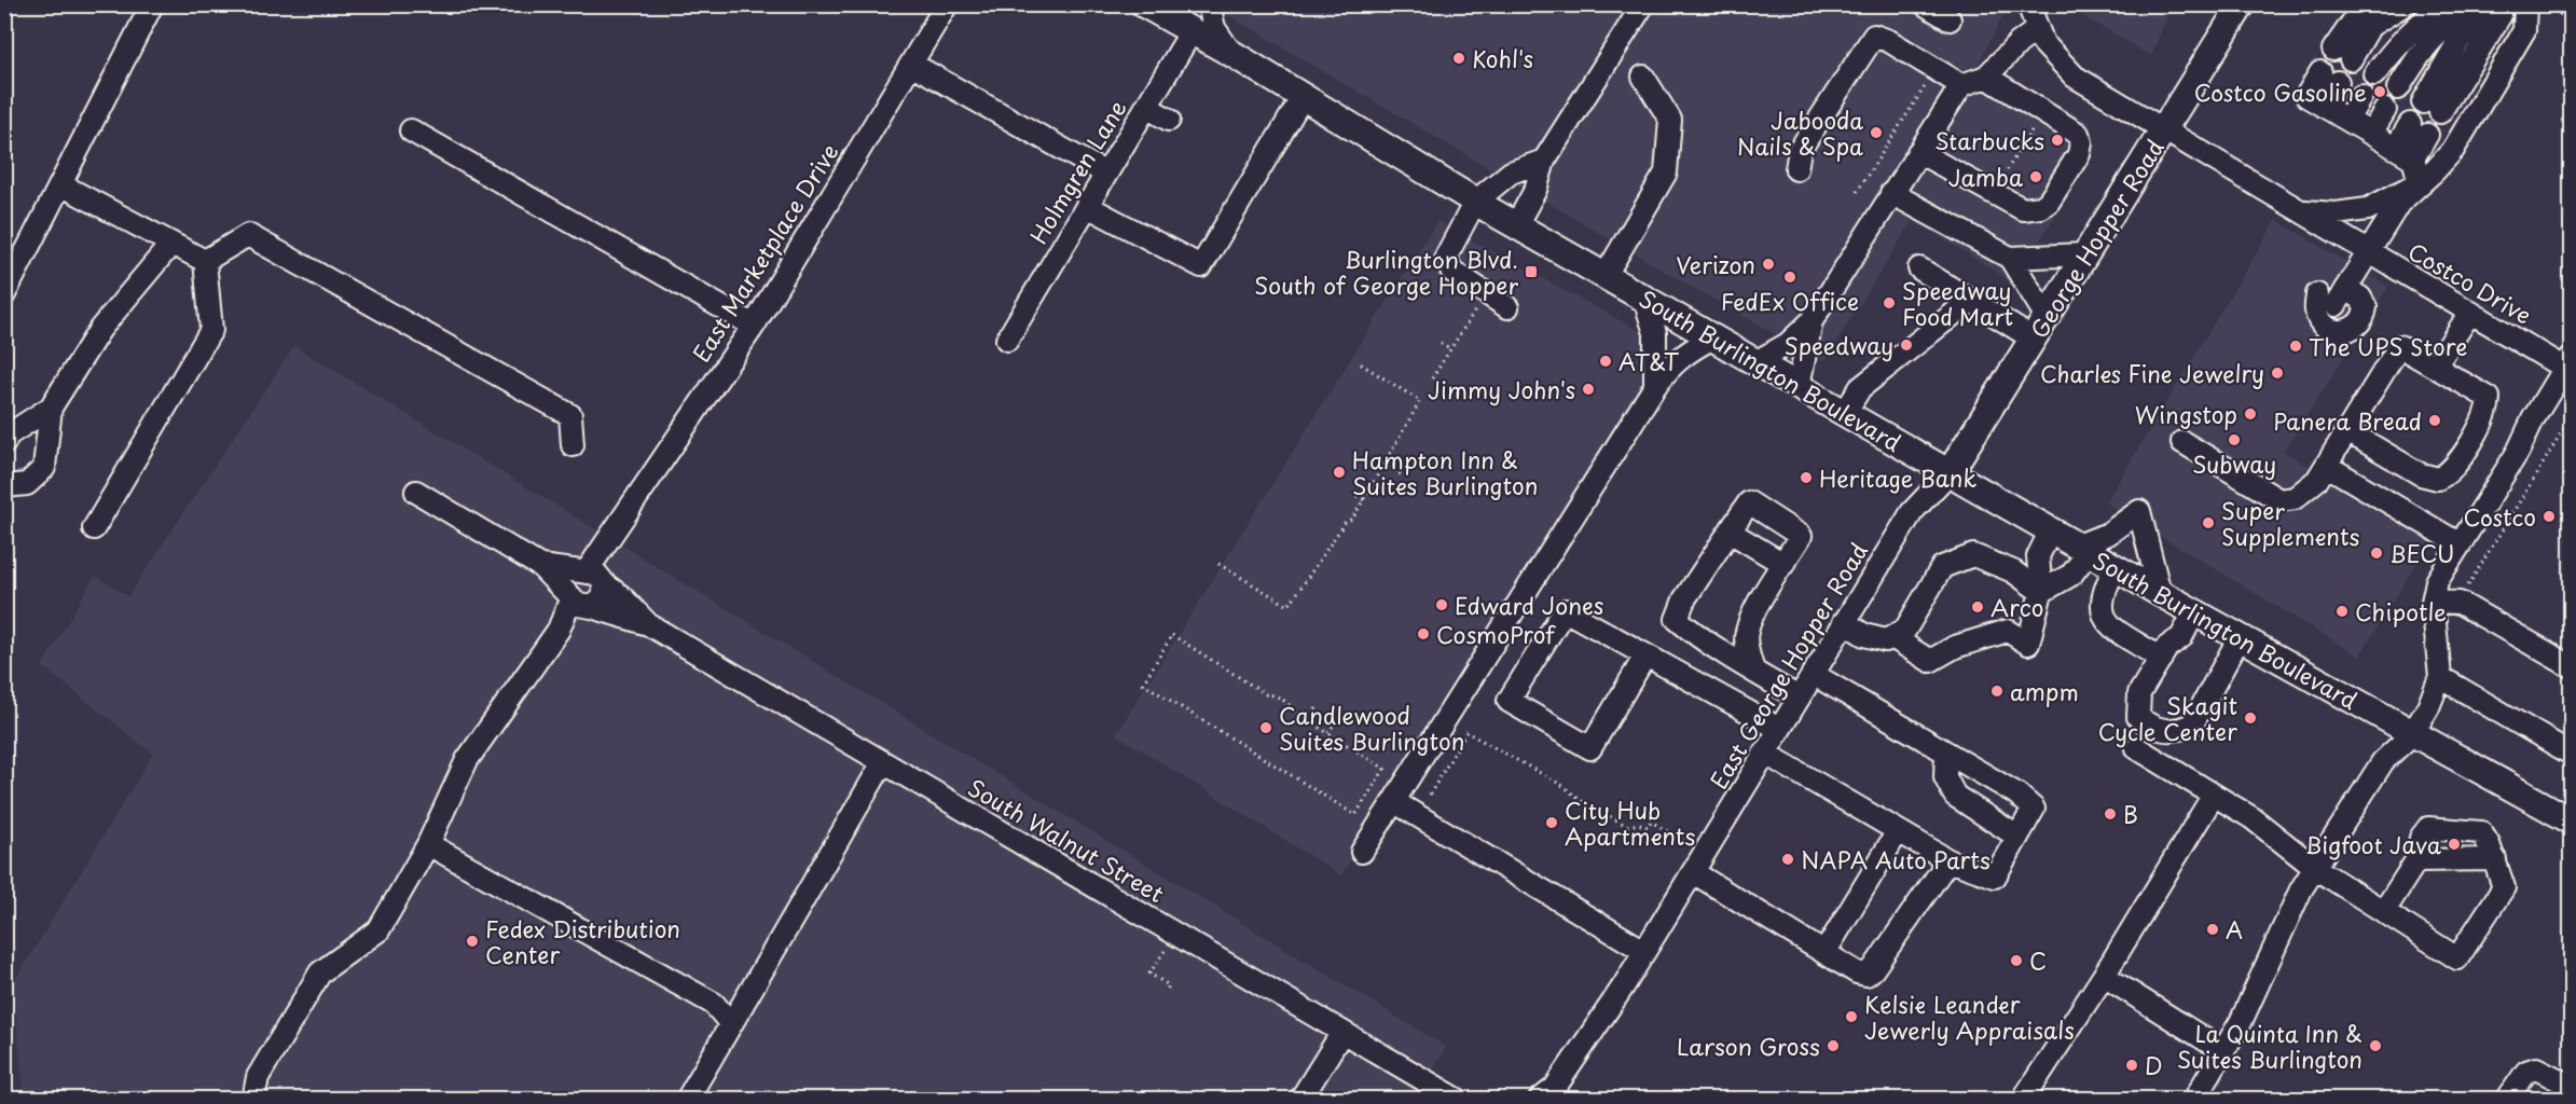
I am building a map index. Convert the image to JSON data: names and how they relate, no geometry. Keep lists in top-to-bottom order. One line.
{"streets":{"main road":["George Hopper Road","South Burlington Boulevard"],"street":["Holmgren Lane","East Marketplace Drive","Costco Drive","East George Hopper Road","South Walnut Street"]},"crossings":[["Holmgren Lane","South Burlington Boulevard"],["George Hopper Road","Costco Drive"],["George Hopper Road","South Burlington Boulevard"],["George Hopper Road","East George Hopper Road"],["East Marketplace Drive","South Walnut Street"],["South Burlington Boulevard","East George Hopper Road"]],"places":{"other":["Kohl's","Costco Gasoline","Jabooda Nails & Spa","Starbucks","Jamba","Verizon","FedEx Office","Speedway Food Mart","Speedway","The UPS Store","AT&T","Charles Fine Jewelry","Jimmy John's","Wingstop","Panera Bread","Subway","Hampton Inn & Suites Burlington","Heritage Bank","Costco","Super Supplements","BECU","Edward Jones","Arco","Chipotle","CosmoProf","ampm","Skagit Cycle Center","Candlewood Suites Burlington","B","City Hub Apartments","Bigfoot Java","NAPA Auto Parts","A","Fedex Distribution Center","C","Kelsie Leander Jewerly Appraisals","Larson Gross","La Quinta Inn & Suites Burlington","D"],"transit":["Burlington Blvd. South of George Hopper"]}}
